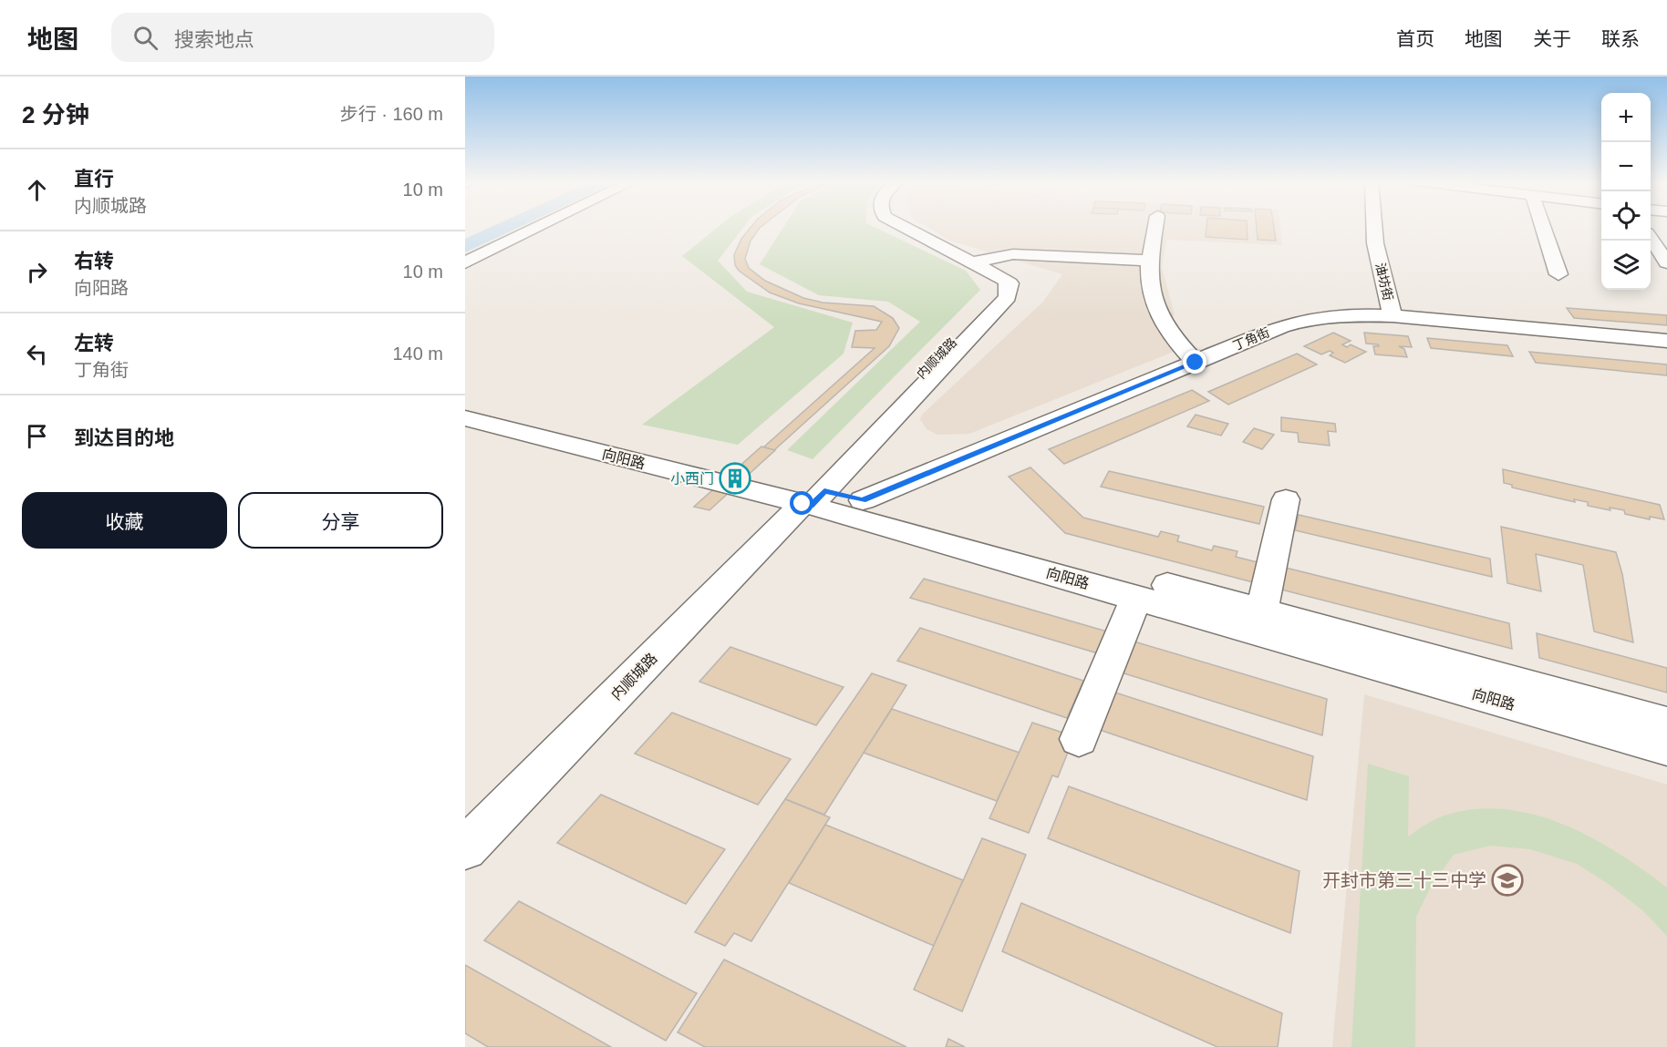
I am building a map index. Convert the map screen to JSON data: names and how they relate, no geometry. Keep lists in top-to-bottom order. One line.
{"streets":{"street":["油坊街","丁角街","内顺城路","向阳路"]},"crossings":[["油坊街","丁角街"],["丁角街","向阳路"],["内顺城路","向阳路"]],"places":{"building":["小西门"],"school or university":["开封市第三十三中学"]},"page":{"header":"地图","search":"搜索地点","nav":["首页","地图","关于","联系"],"heading":["2 分钟","步行 · 160 m"],"map_buttons":["+","−"],"list":[["直行","内顺城路","10 m"],["右转","向阳路","10 m"],["左转","丁角街","140 m"],"到达目的地"],"buttons":["收藏","分享"]}}
